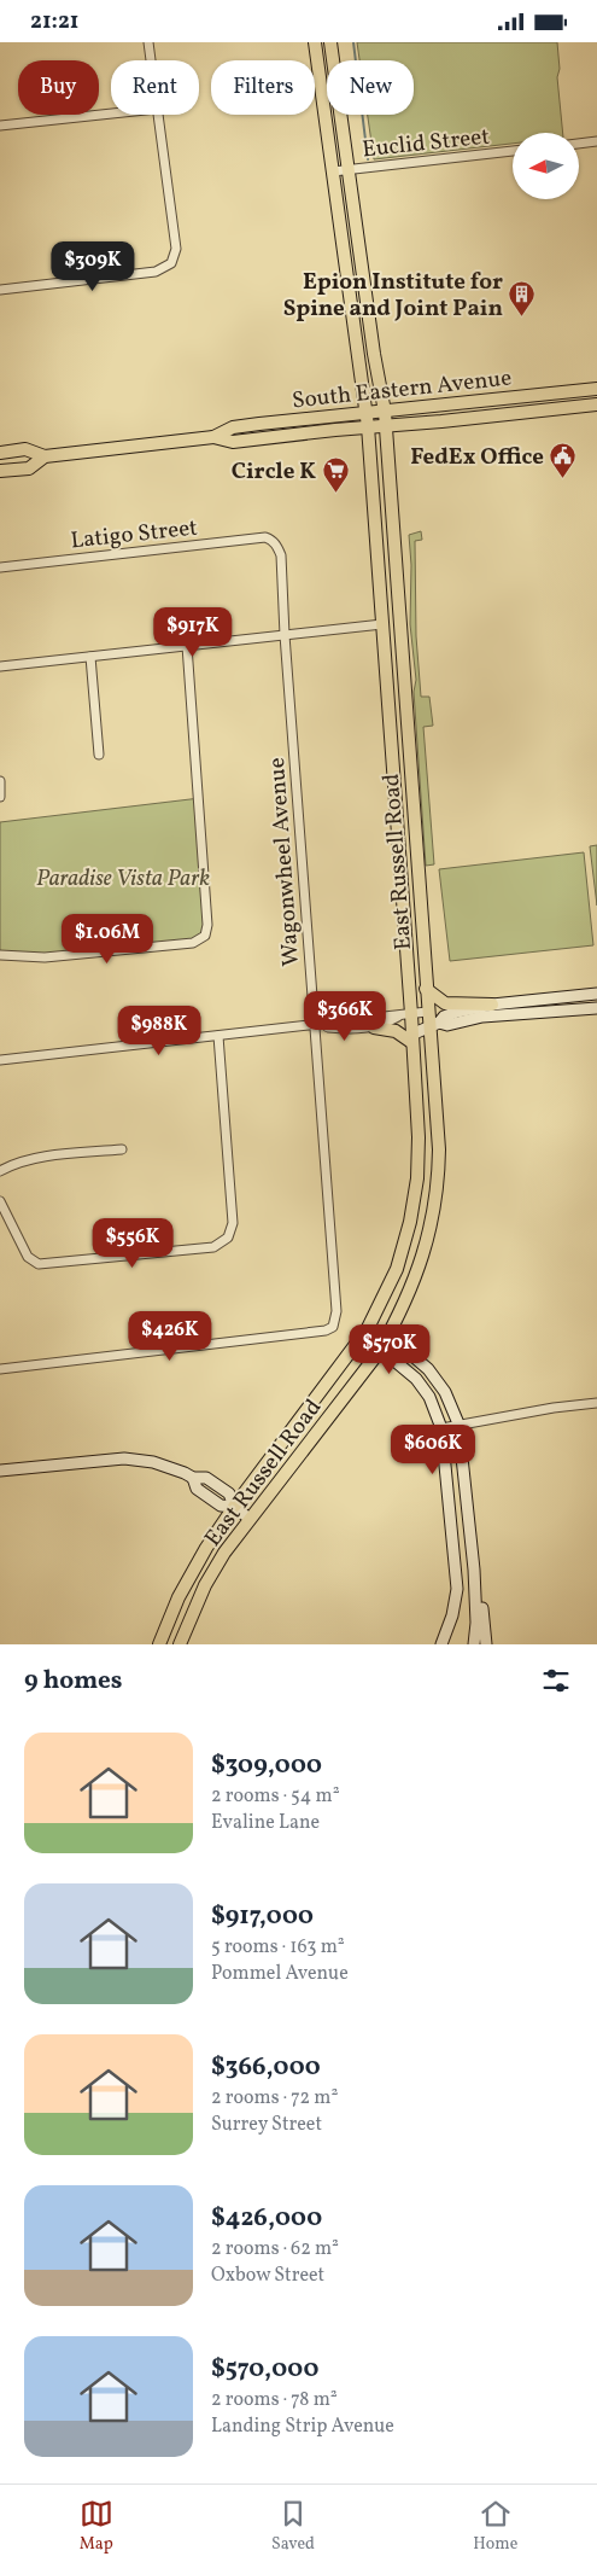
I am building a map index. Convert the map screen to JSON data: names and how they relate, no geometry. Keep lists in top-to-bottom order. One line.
{"streets":{"main road":["South Eastern Avenue","East Russell Road"],"street":["Euclid Street","Latigo Street","Wagonwheel Avenue"]},"crossings":[["Euclid Street","East Russell Road"],["South Eastern Avenue","East Russell Road"],["Latigo Street","Wagonwheel Avenue"]],"parks":["Paradise Vista Park"],"places":{"building":["Epion Institute for Spine and Joint Pain"],"public building":["FedEx Office"],"supermarket":["Circle K"]},"north":"left","page":{"status":"21:21","chip":["Buy","Rent","Filters","New"],"price":["$309K","$917K","$1.06M","$366K","$988K","$556K","$426K","$570K","$606K"],"heading":"9 homes","list":[{"name":"$309,000","note":"2 rooms · 54 m² · Evaline Lane"},{"name":"$917,000","note":"5 rooms · 163 m² · Pommel Avenue"},{"name":"$366,000","note":"2 rooms · 72 m² · Surrey Street"},{"name":"$426,000","note":"2 rooms · 62 m² · Oxbow Street"},{"name":"$570,000","note":"2 rooms · 78 m² · Landing Strip Avenue"}],"tabs":["Map","Saved","Home"]}}
